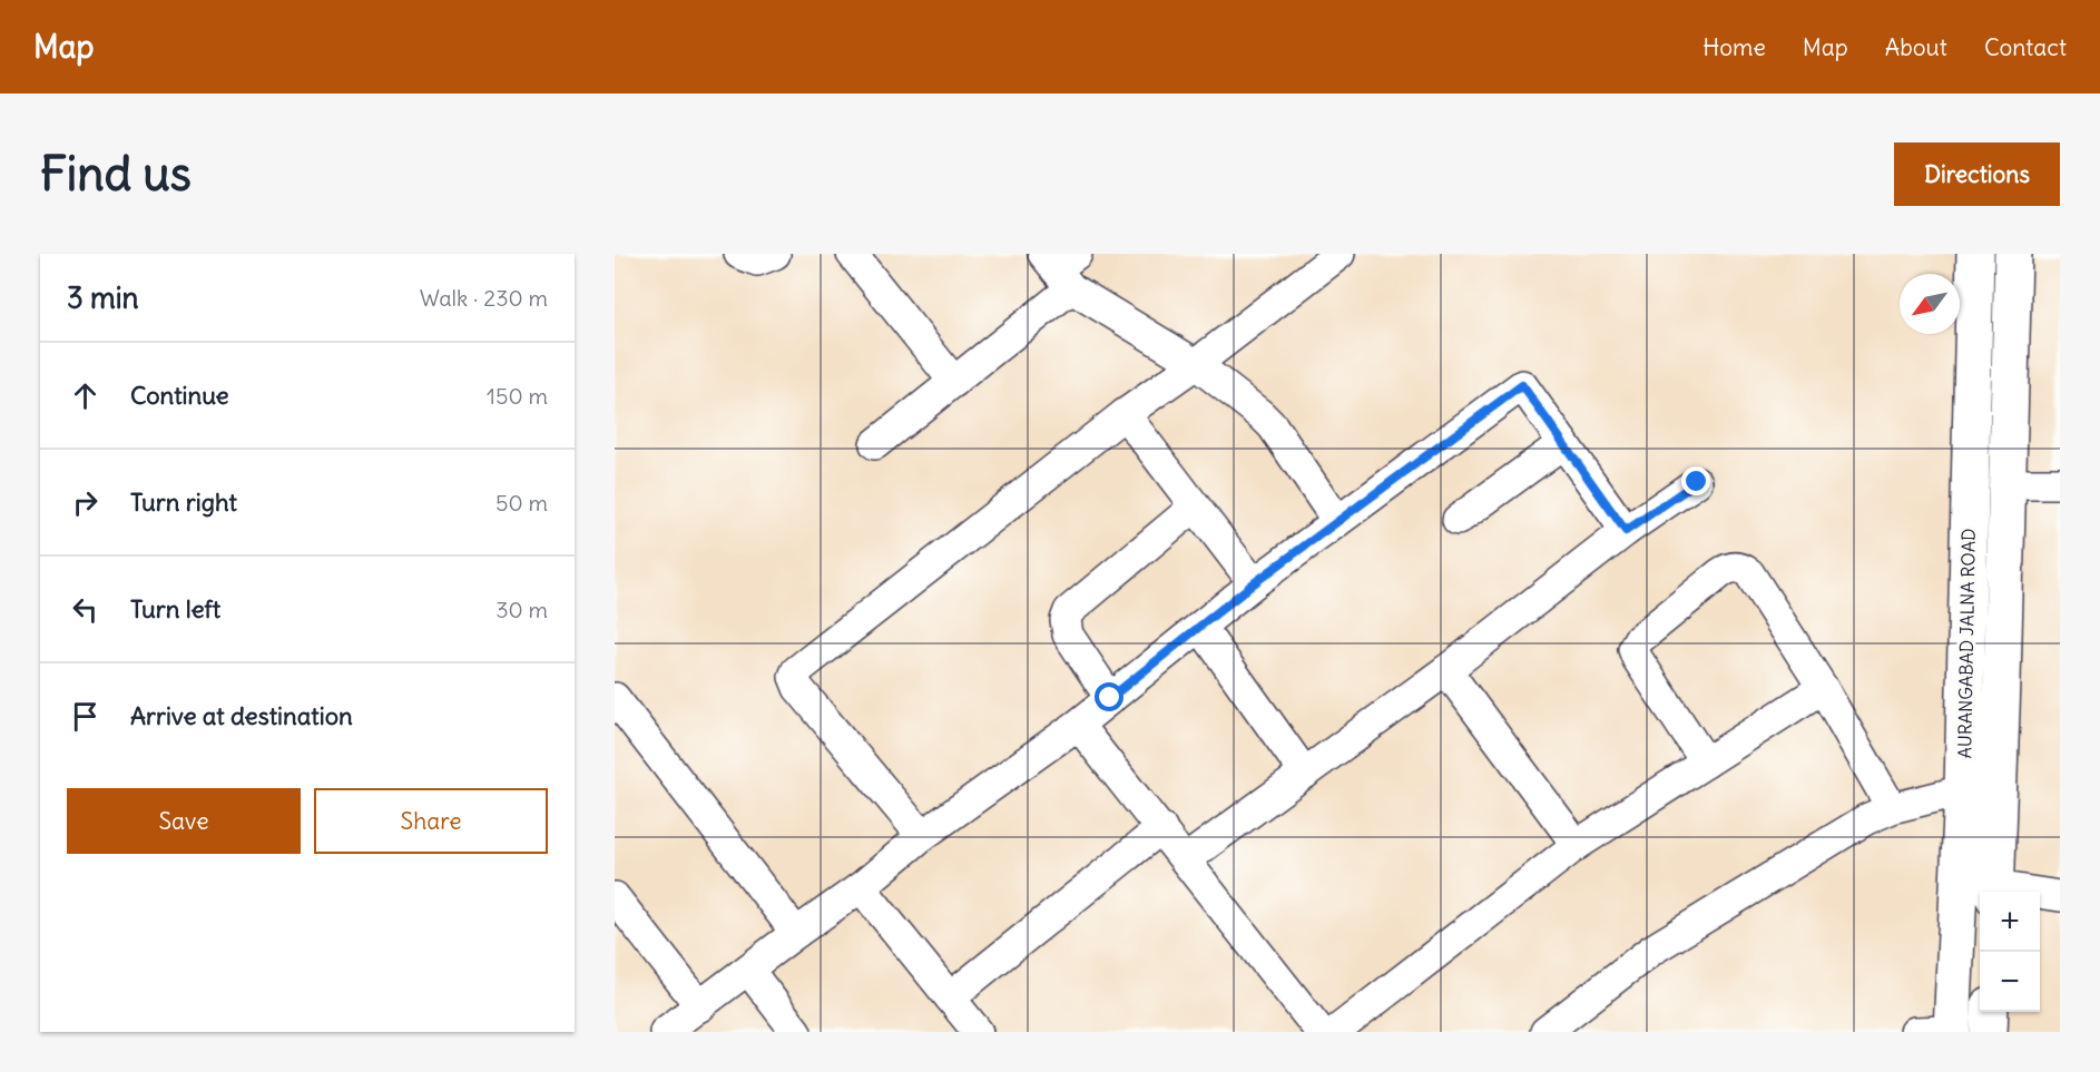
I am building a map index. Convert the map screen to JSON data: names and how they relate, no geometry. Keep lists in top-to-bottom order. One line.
{"streets":{"highway":["AURANGABAD JALNA ROAD"]},"north":"bottom left","page":{"header":"Map","nav":["Home","Map","About","Contact"],"buttons":["Directions",["Save","Share"]],"title":"Find us","heading":["3 min","Walk · 230 m"],"list":[["Continue","150 m"],["Turn right","50 m"],["Turn left","30 m"],"Arrive at destination"],"map_buttons":["+","−"]}}
